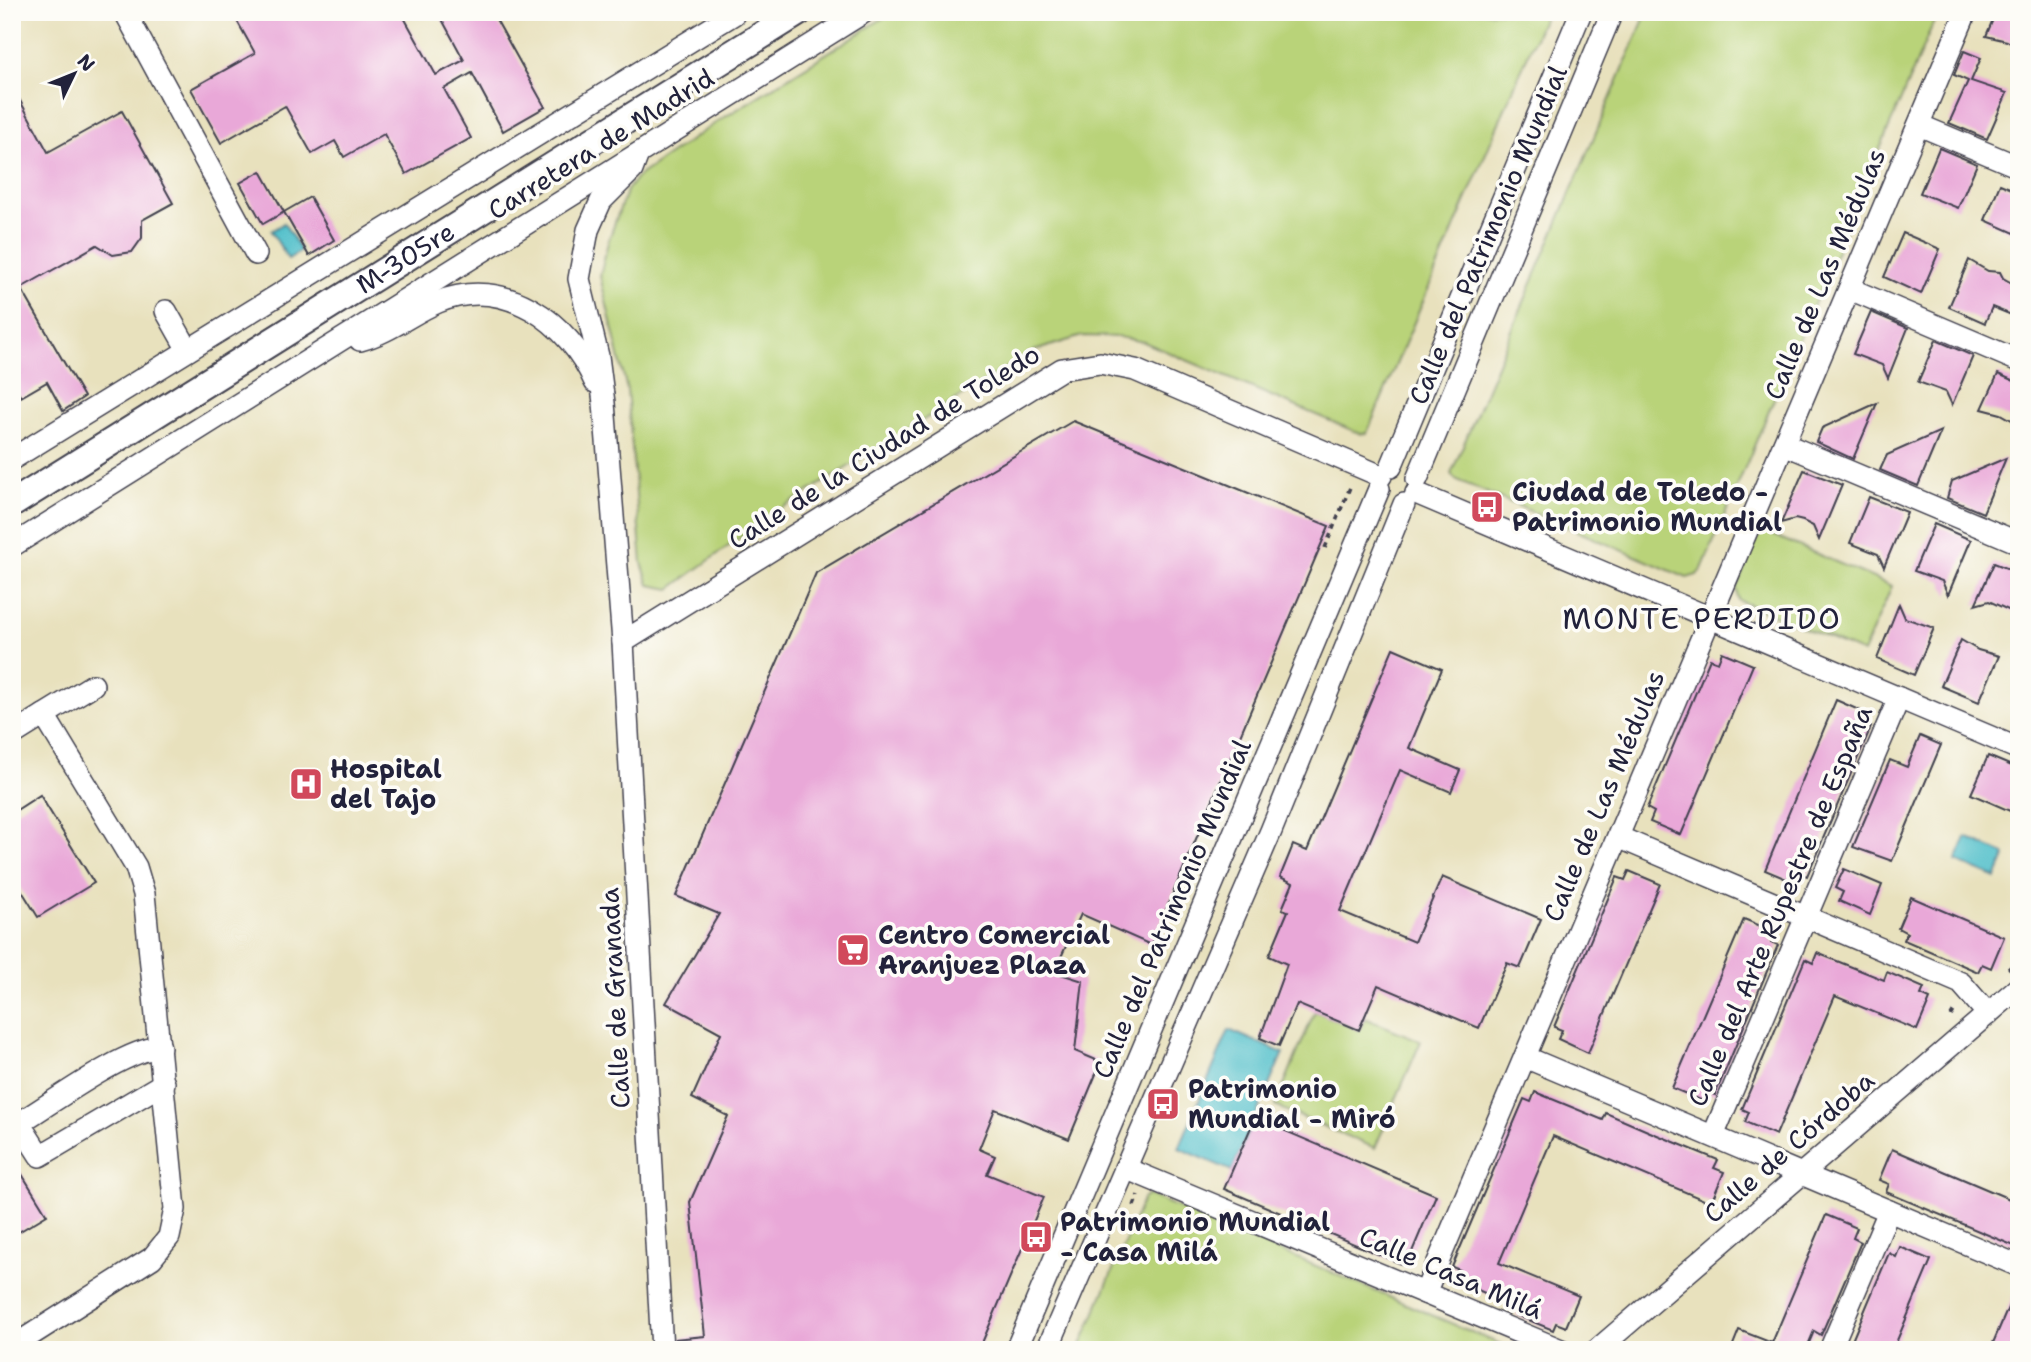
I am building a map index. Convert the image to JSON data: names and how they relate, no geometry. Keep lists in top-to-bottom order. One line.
{"streets":{"main road":["M-305re"],"street":["Carretera de Madrid","Calle del Patrimonio Mundial","Calle de Las Médulas","Calle de la Ciudad de Toledo","Calle del Arte Rupestre de España","Calle de Granada","Calle de Córdoba","Calle Casa Milá"]},"crossings":[["Calle del Patrimonio Mundial","Calle de la Ciudad de Toledo"],["Calle del Patrimonio Mundial","Calle Casa Milá"],["Calle de Las Médulas","Calle Casa Milá"],["Calle de la Ciudad de Toledo","Calle de Granada"]],"districts":["MONTE PERDIDO"],"places":{"bus stop":["Ciudad de Toledo - Patrimonio Mundial","Patrimonio Mundial - Miró","Patrimonio Mundial - Casa Milá"],"hospital":["Hospital del Tajo"],"supermarket":["Centro Comercial Aranjuez Plaza"]},"north":"top right"}
